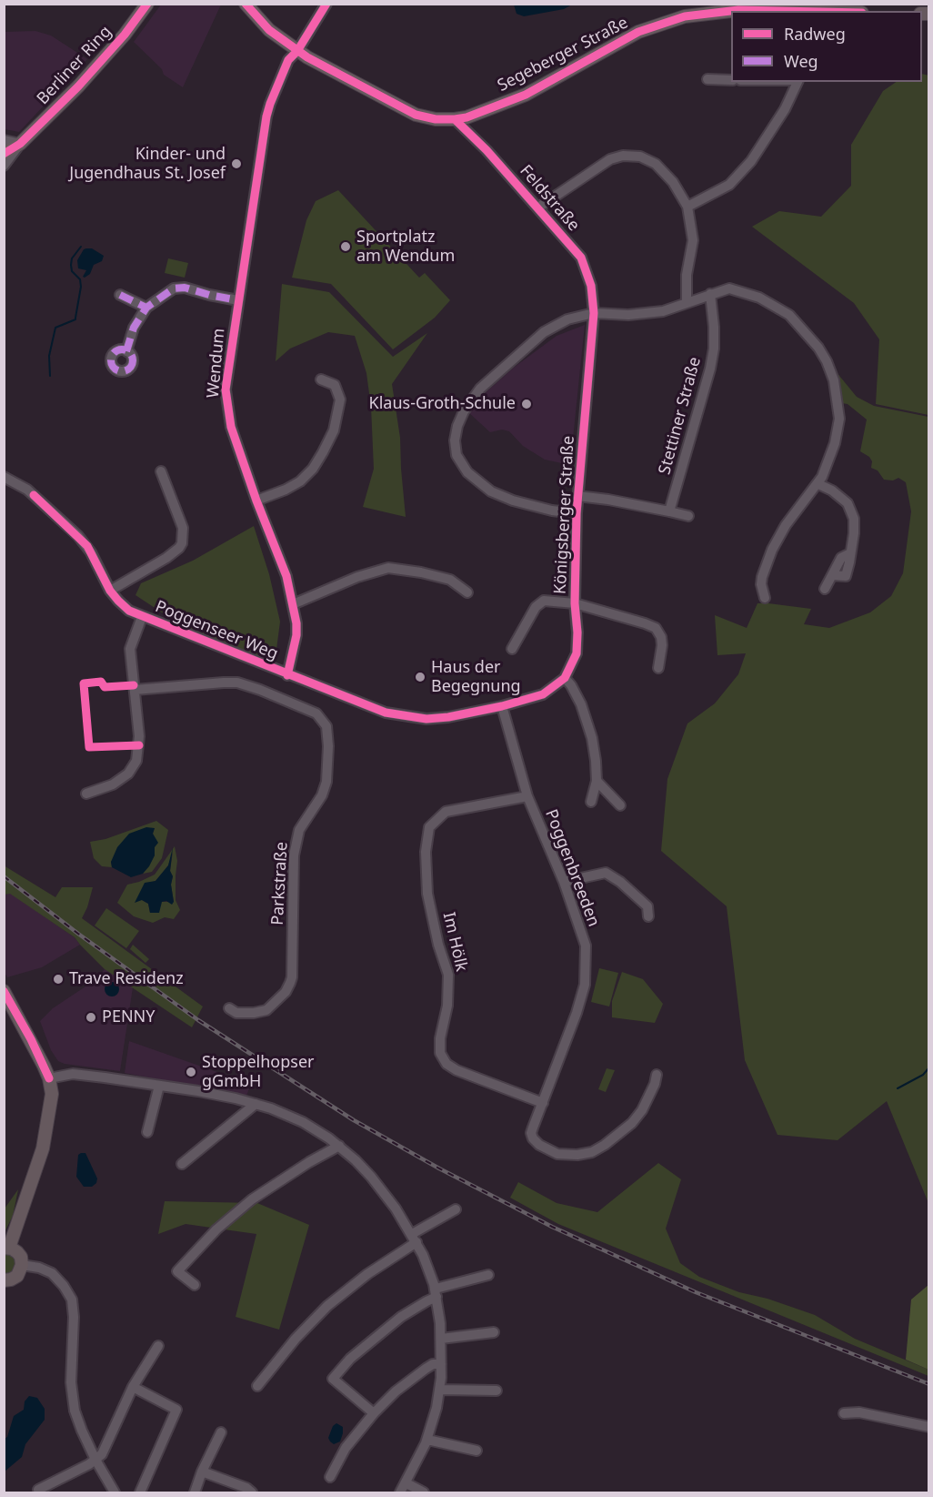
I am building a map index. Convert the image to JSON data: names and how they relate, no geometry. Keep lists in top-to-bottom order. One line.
{"streets":{"main road":["Segeberger Straße","Berliner Ring"],"street":["Feldstraße","Wendum","Stettiner Straße","Königsberger Straße","Poggenseer Weg","Poggenbreeden","Parkstraße","Im Hölk"]},"crossings":[["Segeberger Straße","Feldstraße"],["Segeberger Straße","Wendum"],["Feldstraße","Königsberger Straße"],["Wendum","Poggenseer Weg"],["Königsberger Straße","Poggenseer Weg"],["Königsberger Straße","Poggenbreeden"],["Poggenseer Weg","Poggenbreeden"],["Poggenbreeden","Im Hölk"]],"places":["Kinder- und Jugendhaus St. Josef","Sportplatz am Wendum","Klaus-Groth-Schule","Haus der Begegnung","Trave Residenz","PENNY","Stoppelhopser gGmbH"],"legend":["Radweg","Weg"]}
